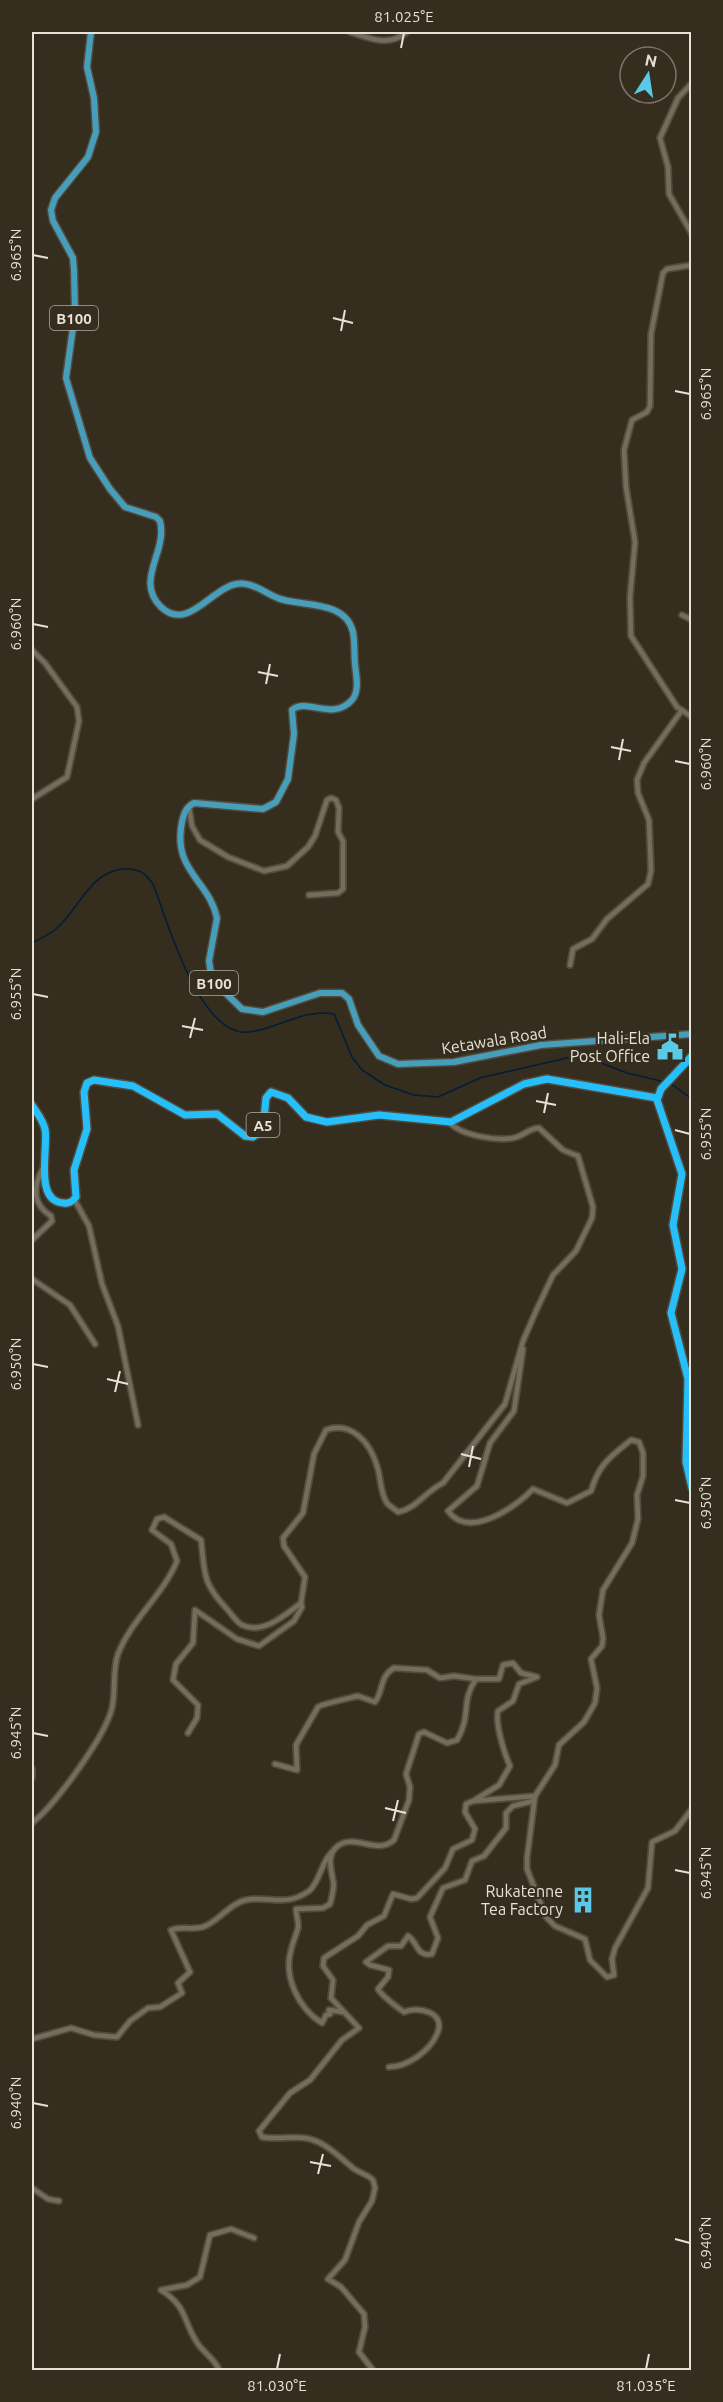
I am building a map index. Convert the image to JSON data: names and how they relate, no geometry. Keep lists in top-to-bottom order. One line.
{"streets":{"highway":["A5"],"main road":["B100","Ketawala Road"]},"crossings":[["B100","Ketawala Road"]],"places":{"public building":["Hali-Ela Post Office"],"building":["Rukatenne Tea Factory"]},"north":"top","coordinates":["81.025°E","6.965°N","6.960°N","6.955°N","6.950°N","6.945°N","6.940°N","81.030°E","81.035°E"]}
